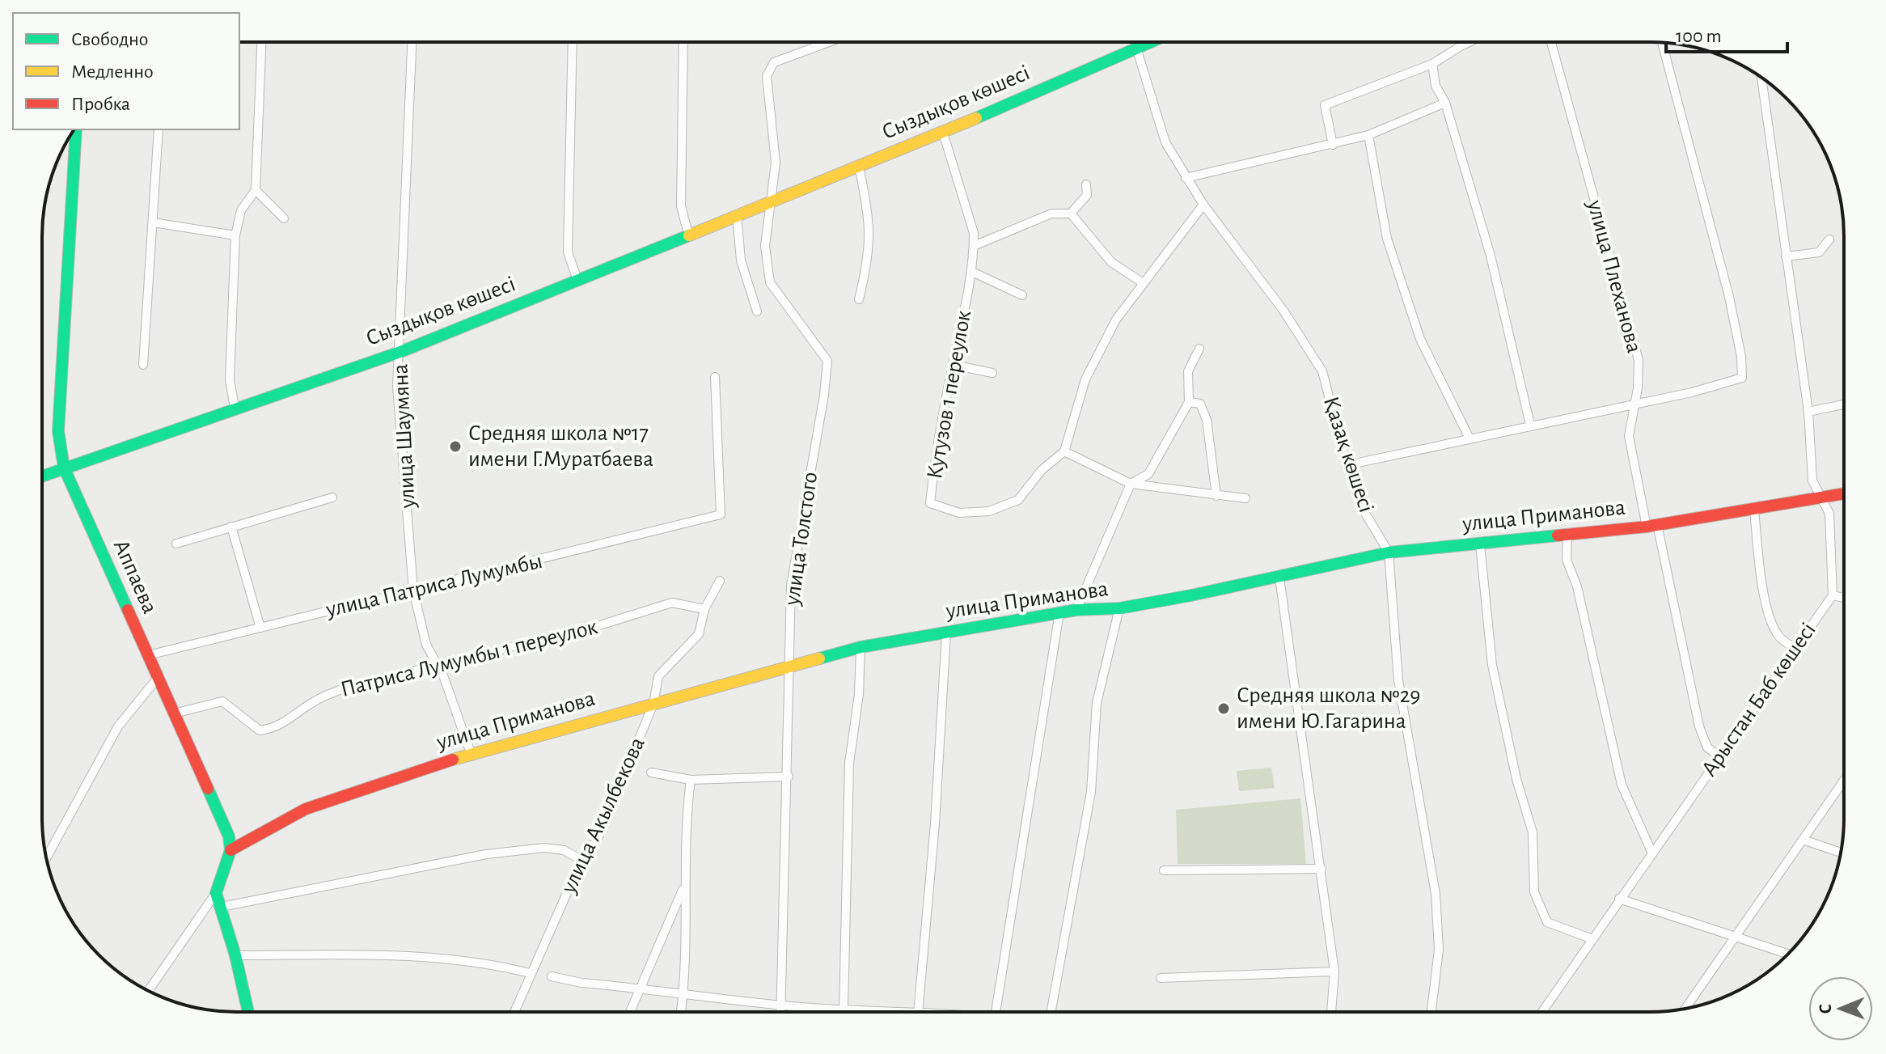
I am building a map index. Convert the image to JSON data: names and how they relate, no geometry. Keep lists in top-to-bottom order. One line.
{"streets":{"street":["Сыздықов көшесі","улица Плеханова","Кутузов 1 переулок","улица Шаумяна","Қазақ көшесі","улица Приманова","улица Толстого","Аппаева","улица Патриса Лумумбы","Патриса Лумумбы 1 переулок","Арыстан Баб көшесі","улица Акылбекова"]},"crossings":[["Сыздықов көшесі","Кутузов 1 переулок"],["Сыздықов көшесі","улица Шаумяна"],["Сыздықов көшесі","Қазақ көшесі"],["Сыздықов көшесі","улица Толстого"],["Сыздықов көшесі","Аппаева"],["улица Плеханова","улица Приманова"],["улица Плеханова","Арыстан Баб көшесі"],["улица Шаумяна","улица Приманова"],["улица Шаумяна","улица Патриса Лумумбы"],["улица Шаумяна","Патриса Лумумбы 1 переулок"],["Қазақ көшесі","улица Приманова"],["улица Приманова","улица Толстого"],["улица Приманова","Аппаева"],["улица Приманова","улица Акылбекова"],["Аппаева","улица Патриса Лумумбы"],["Аппаева","Патриса Лумумбы 1 переулок"],["Патриса Лумумбы 1 переулок","улица Акылбекова"]],"places":["Средняя школа №17 имени Г.Муратбаева","Средняя школа №29 имени Ю.Гагарина"],"legend":["Свободно","Медленно","Пробка"],"scale_bar":"100 m","north":"left"}
